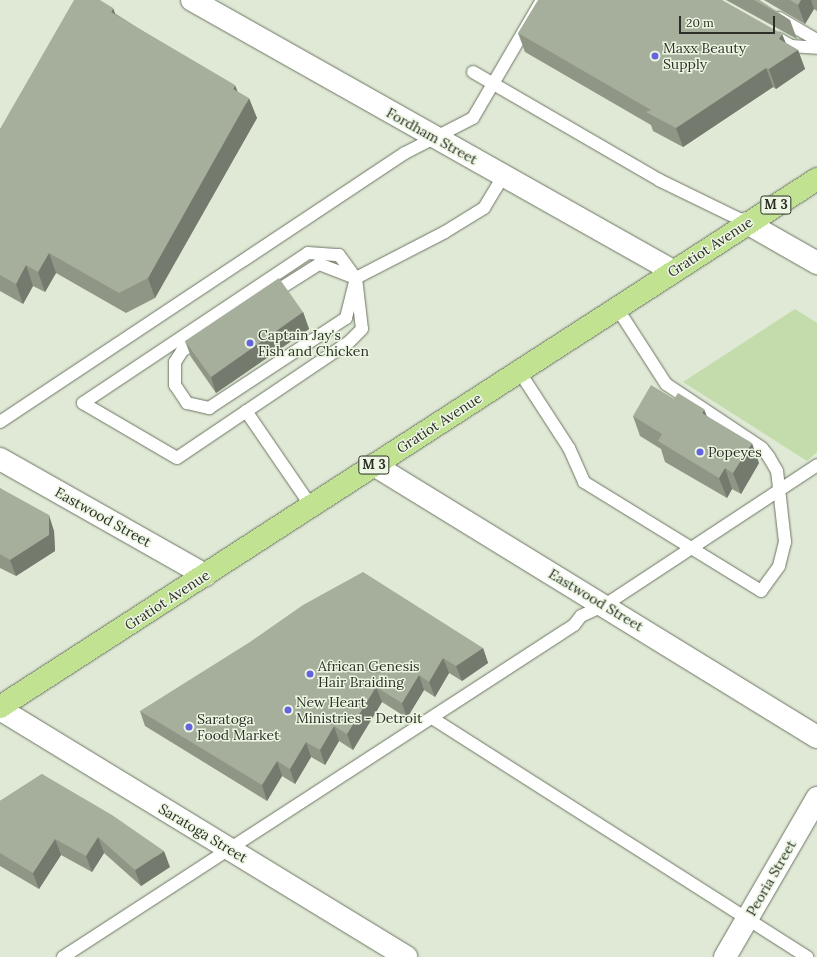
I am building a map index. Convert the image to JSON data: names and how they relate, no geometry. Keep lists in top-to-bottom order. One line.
{"streets":{"main road":["M 3","Gratiot Avenue"],"street":["Fordham Street","Eastwood Street","Saratoga Street","Peoria Street"]},"crossings":[["Fordham Street","Gratiot Avenue"],["Gratiot Avenue","Eastwood Street"],["Gratiot Avenue","Saratoga Street"]],"places":["Maxx Beauty Supply","Captain Jay's Fish and Chicken","Popeyes","African Genesis Hair Braiding","New Heart Ministries - Detroit","Saratoga Food Market"],"scale_bar":"20 m"}
